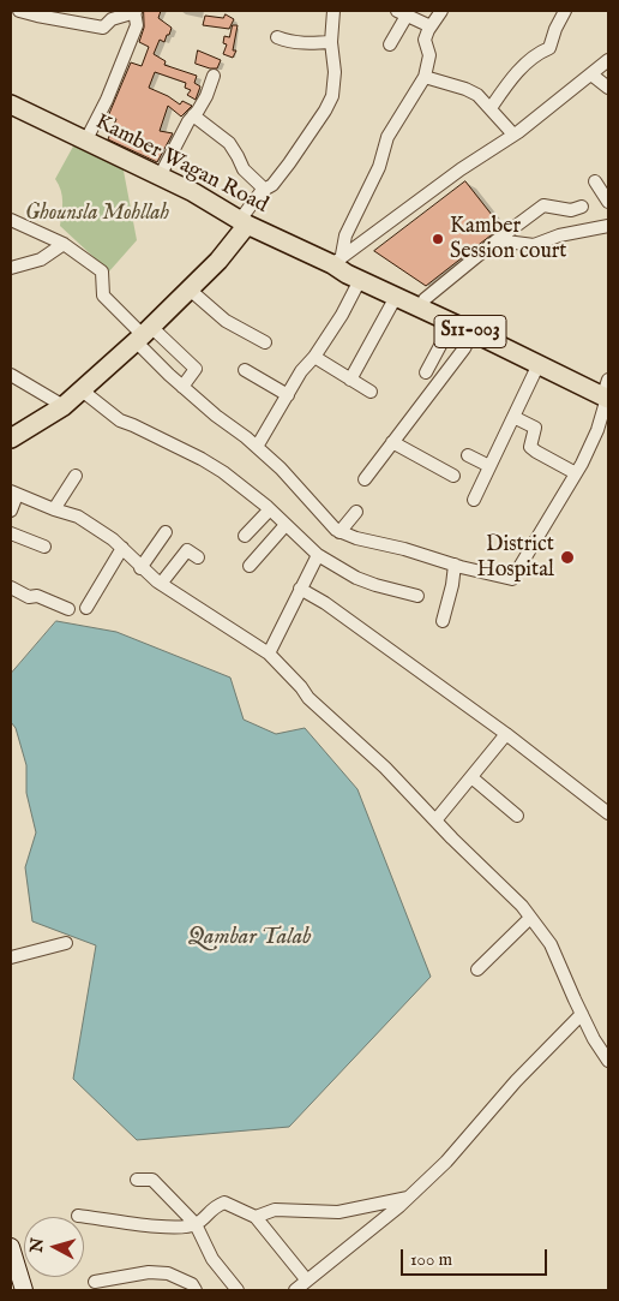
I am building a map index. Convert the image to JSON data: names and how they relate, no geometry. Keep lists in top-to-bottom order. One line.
{"streets":{"main road":["Kamber Wagan Road","S11-003"]},"water":["Qambar Talab"],"parks":["Ghounsla Mohllah"],"places":["Kamber Session court","District Hospital"],"scale_bar":"100 m","north":"left"}
